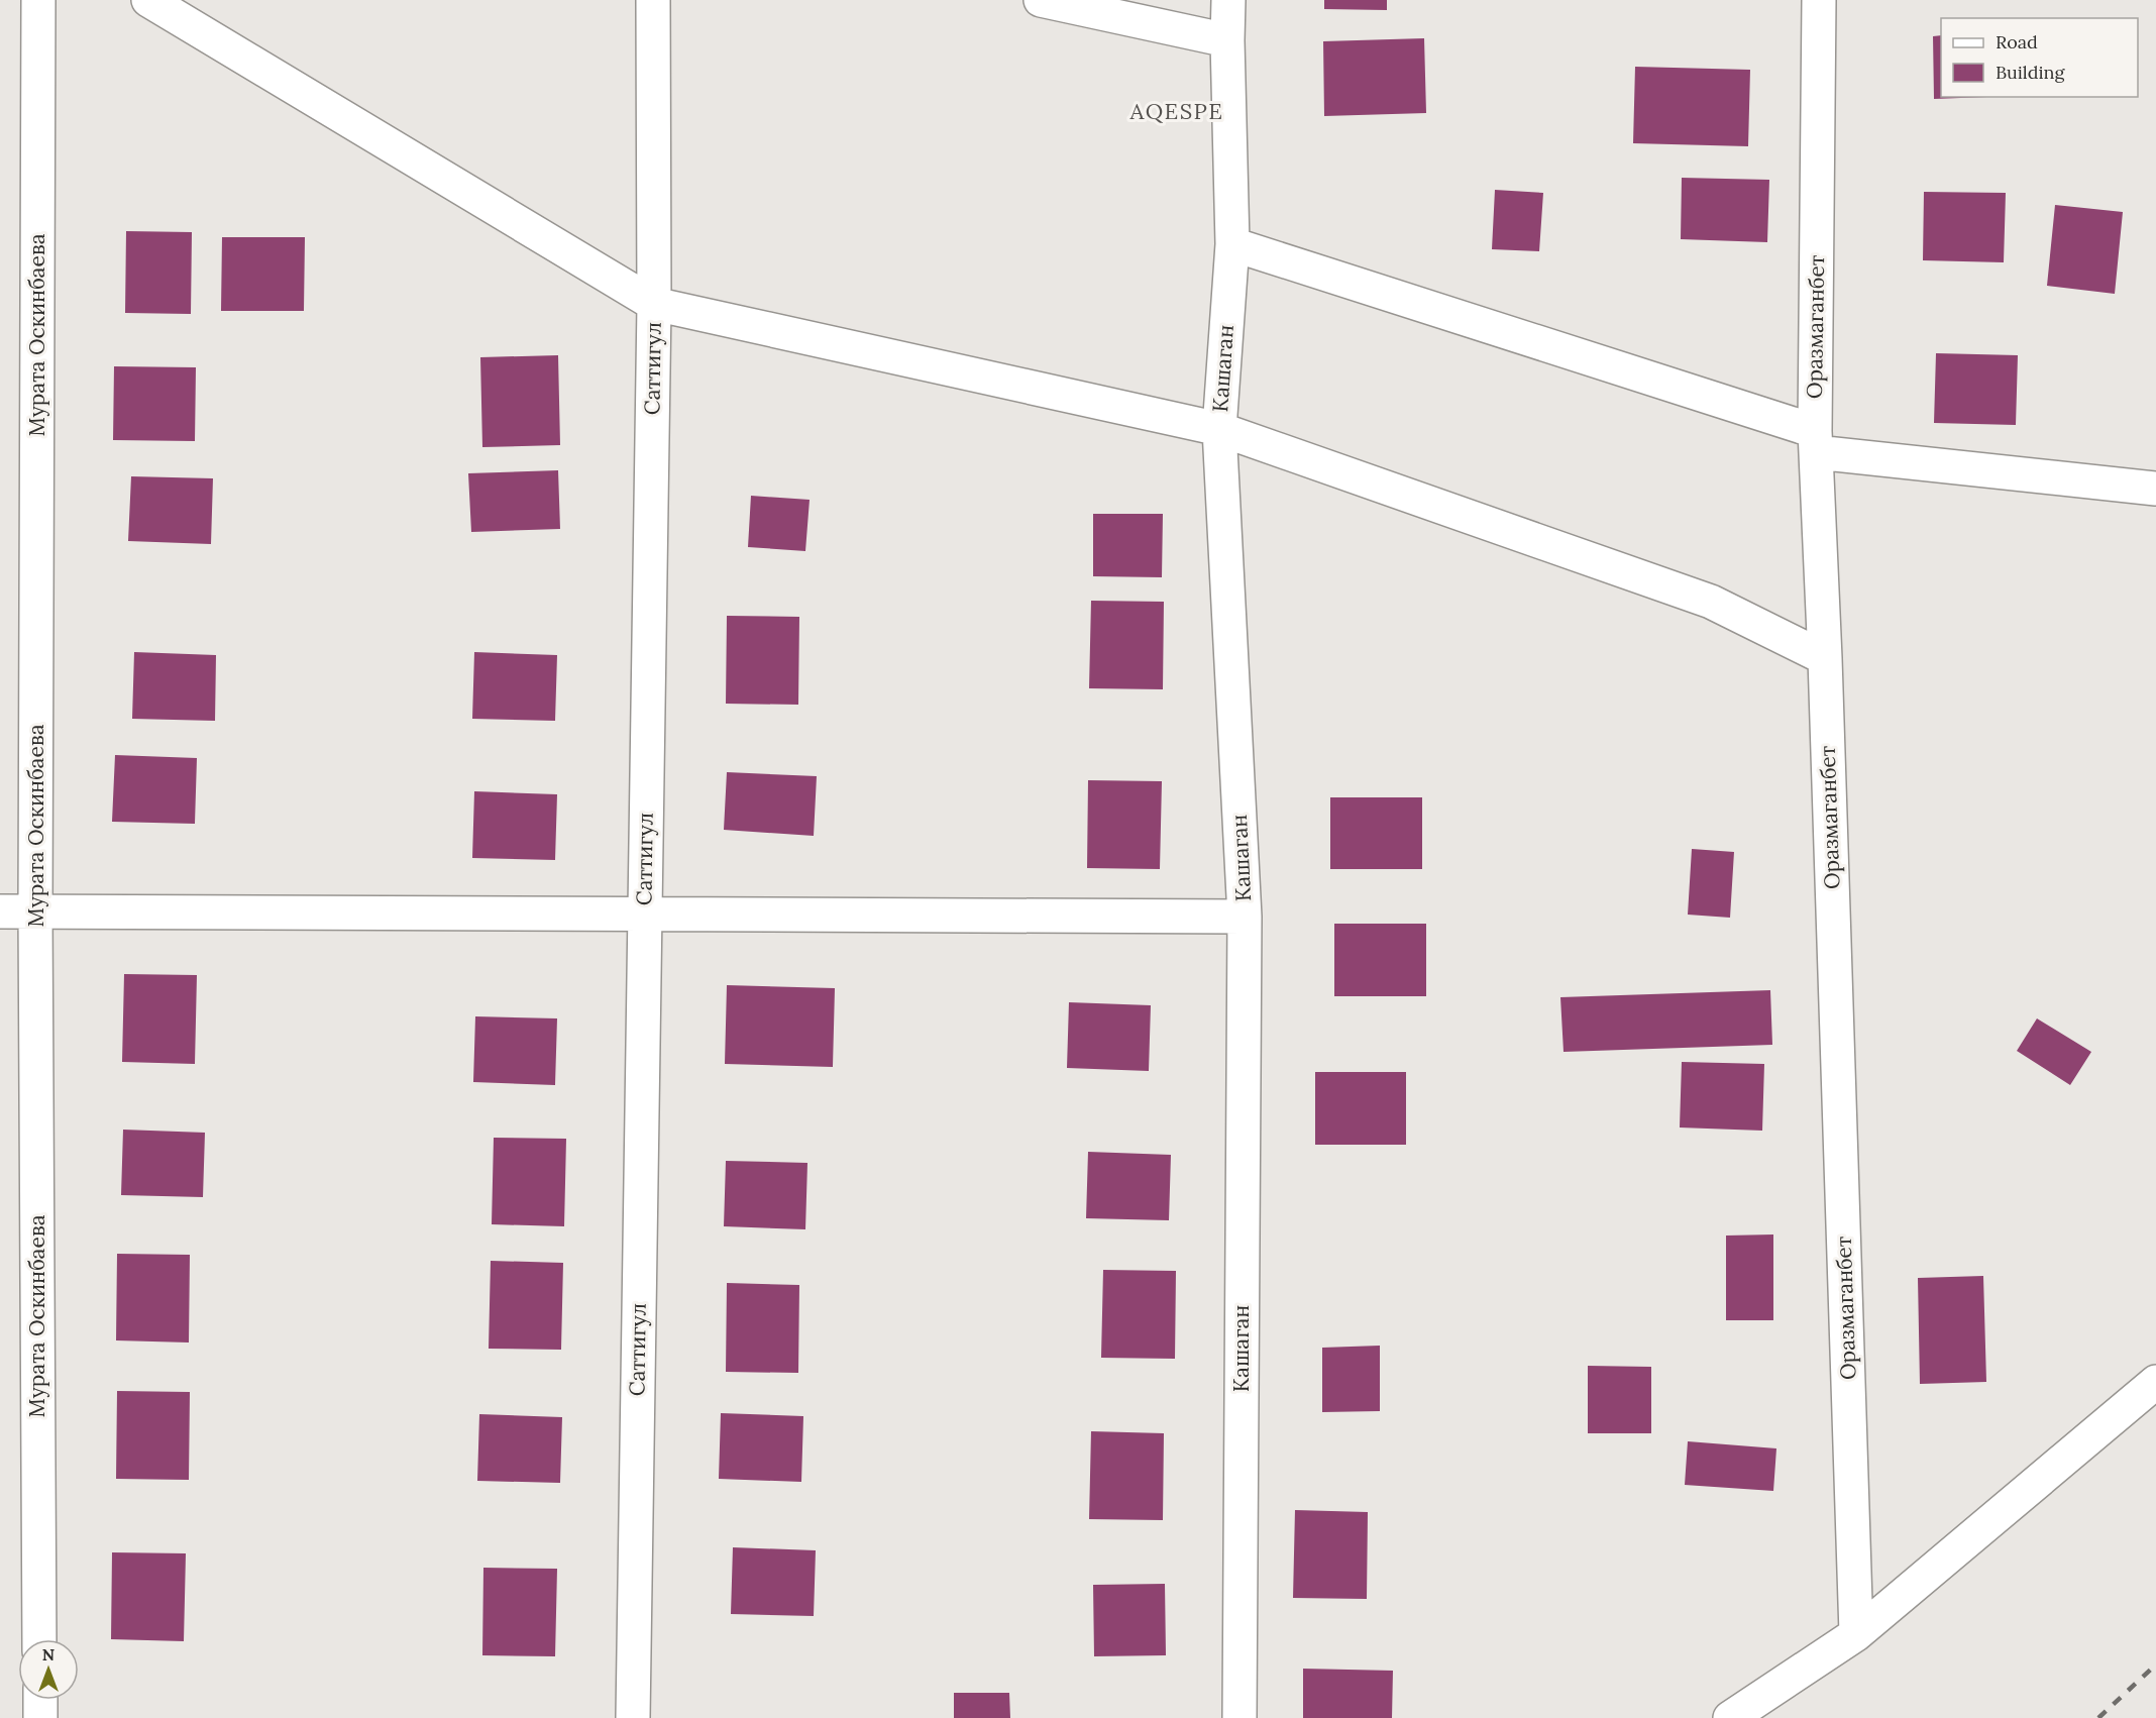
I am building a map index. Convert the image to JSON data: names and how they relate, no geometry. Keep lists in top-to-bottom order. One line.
{"streets":{"street":["Оразмаганбет","Мурата Оскинбаева","Саттигул","Кашаган"]},"districts":["AQESPE"],"legend":["Road","Building"],"north":"top"}
